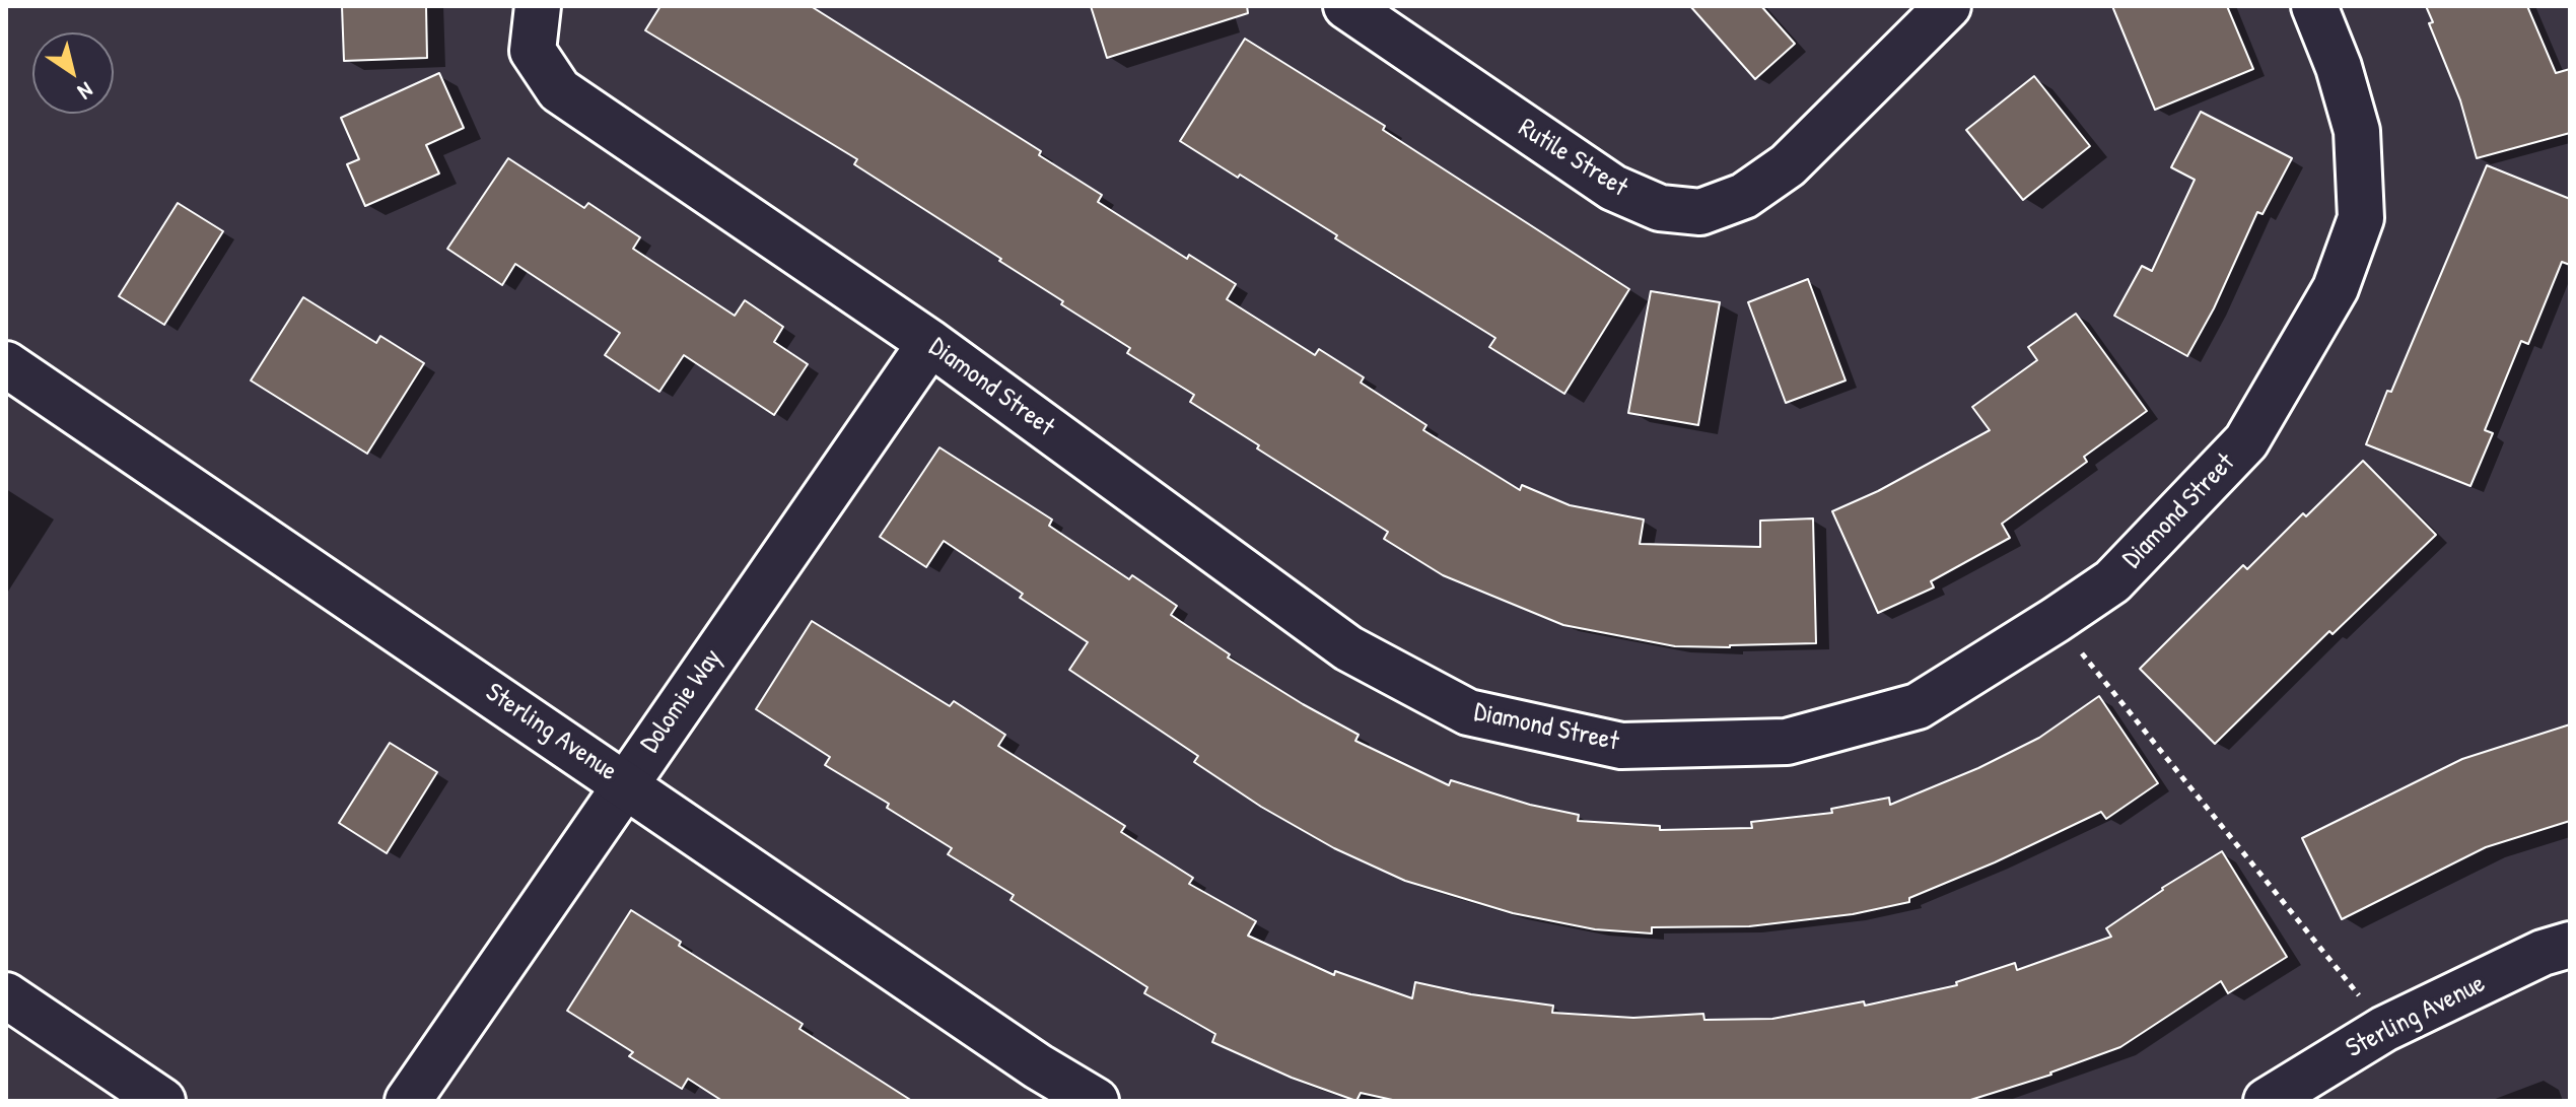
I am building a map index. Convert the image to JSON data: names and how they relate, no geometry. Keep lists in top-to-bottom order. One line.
{"streets":{"street":["Rutile Street","Diamond Street","Dolomie Way","Sterling Avenue"]},"crossings":[["Diamond Street","Dolomie Way"],["Dolomie Way","Sterling Avenue"]],"north":"bottom right"}
